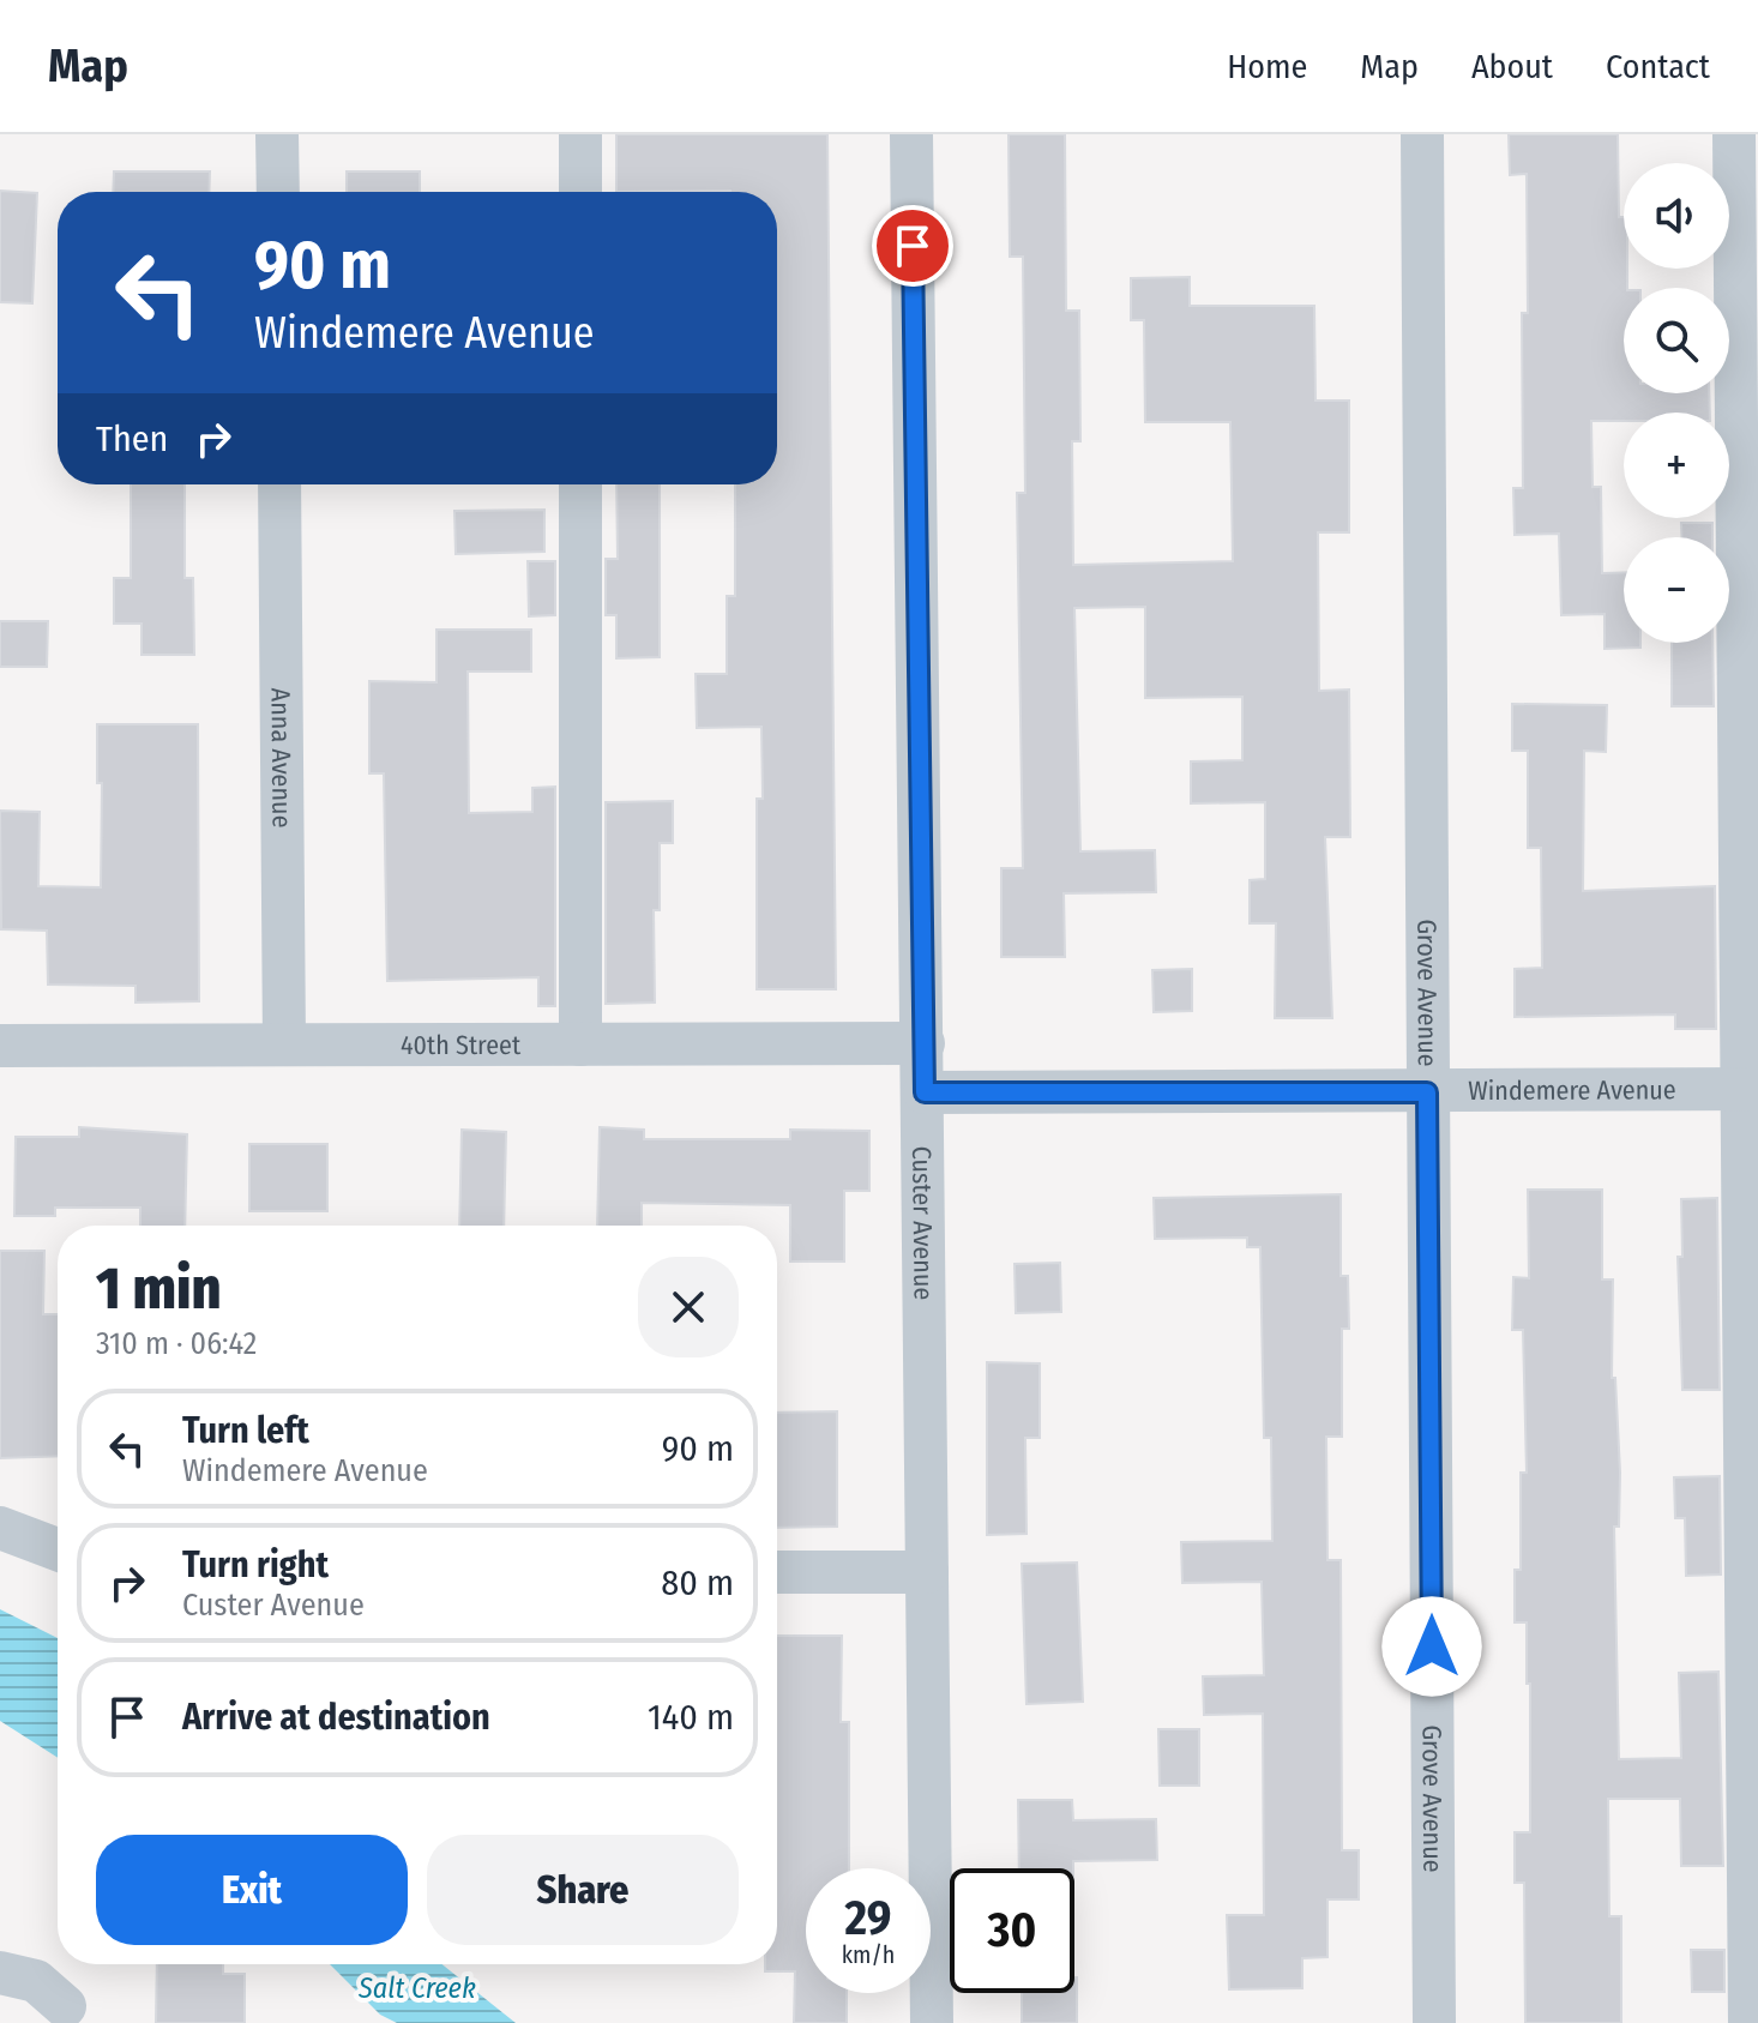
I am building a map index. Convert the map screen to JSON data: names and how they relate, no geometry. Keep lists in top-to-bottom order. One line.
{"streets":{"street":["Anna Avenue","Grove Avenue","40th Street","Windemere Avenue","Custer Avenue"]},"crossings":[["Anna Avenue","40th Street"],["Grove Avenue","Windemere Avenue"],["40th Street","Custer Avenue"],["Windemere Avenue","Custer Avenue"]],"water":["Salt Creek"],"page":{"header":"Map","nav":["Home","Map","About","Contact"],"map_buttons":["+","−"],"turn":["90 m","Windemere Avenue"],"then":"Then","heading":["1 min","310 m · 06:42"],"list":[{"name":"Turn left","note":"Windemere Avenue","value":"90 m"},{"name":"Turn right","note":"Custer Avenue","value":"80 m"},{"name":"Arrive at destination","value":"140 m"}],"buttons":["Exit","Share"],"speed":"29 km/h","limit":"30"}}
